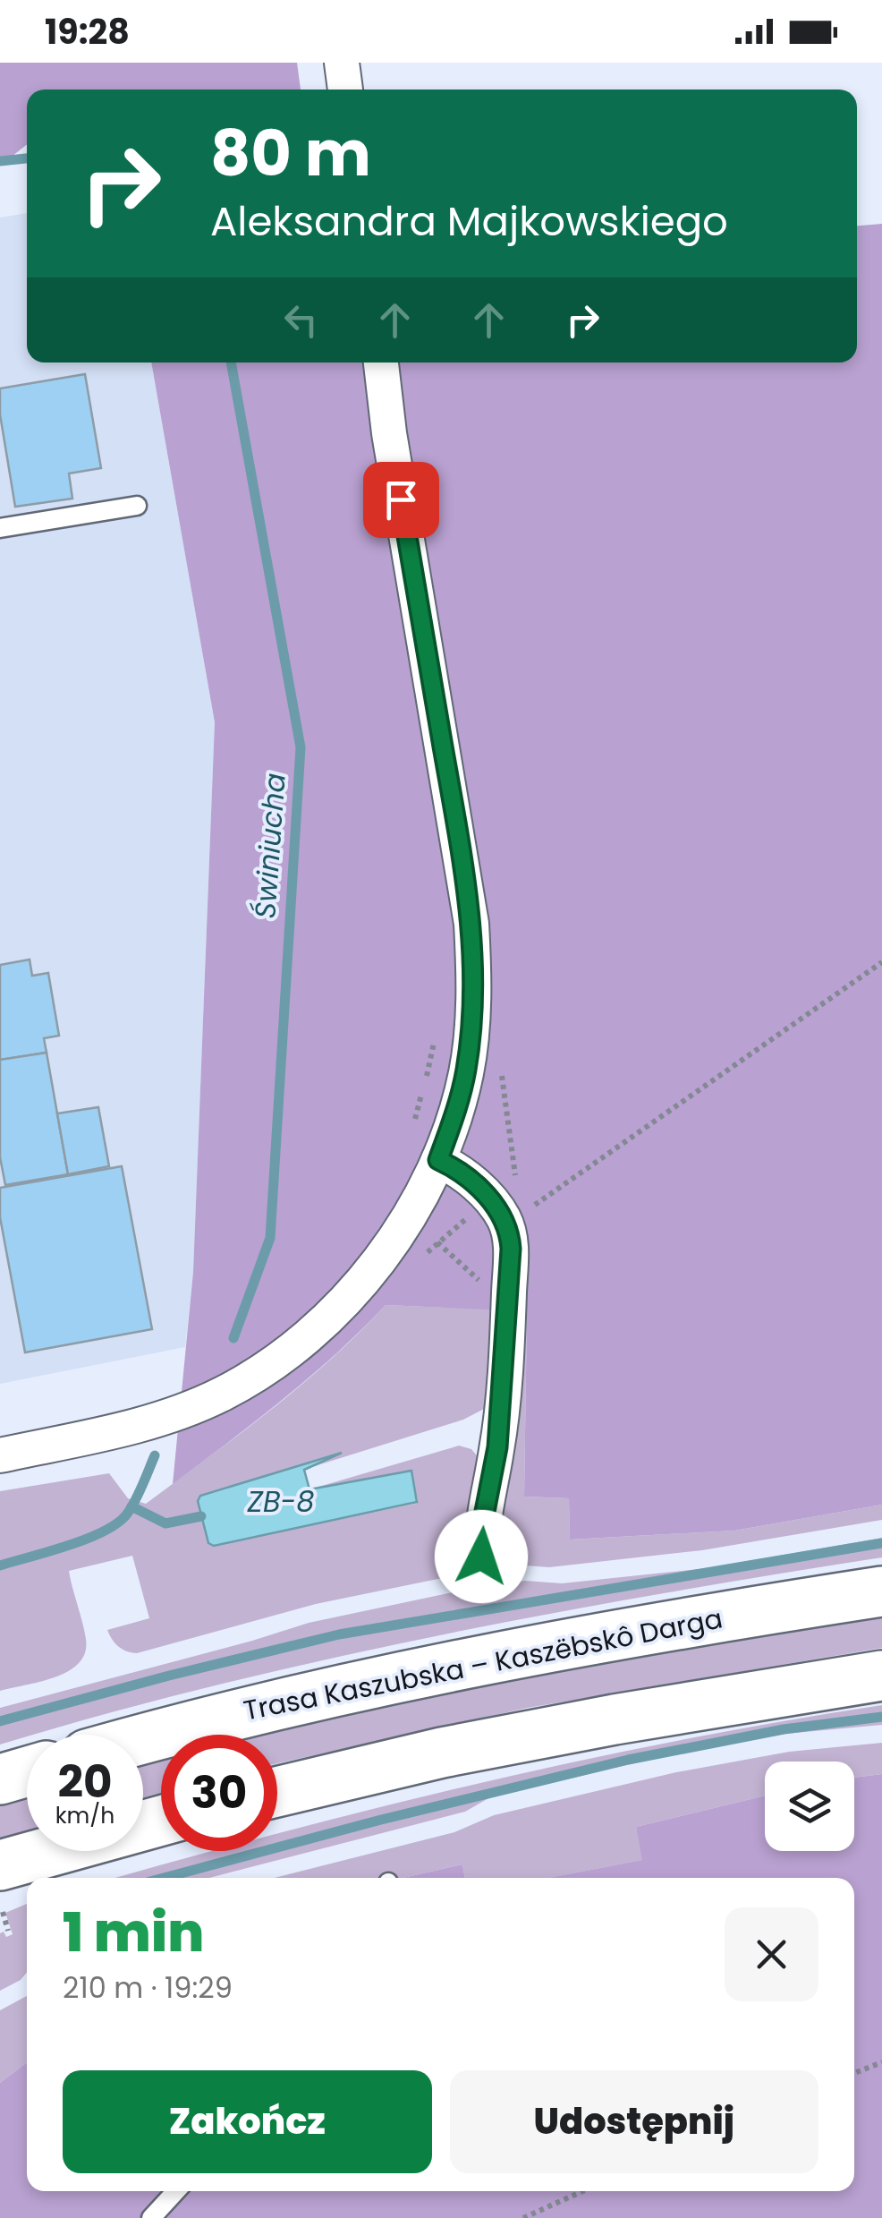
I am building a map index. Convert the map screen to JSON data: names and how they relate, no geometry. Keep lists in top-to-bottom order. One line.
{"streets":{"highway":["Trasa Kaszubska – Kaszëbskô Darga"]},"water":["Świniucha","ZB-8"],"page":{"status":"19:28","turn":["80 m","Aleksandra Majkowskiego"],"speed":"20 km/h","limit":"30","heading":["1 min","210 m · 19:29"],"buttons":["Zakończ","Udostępnij"]}}
